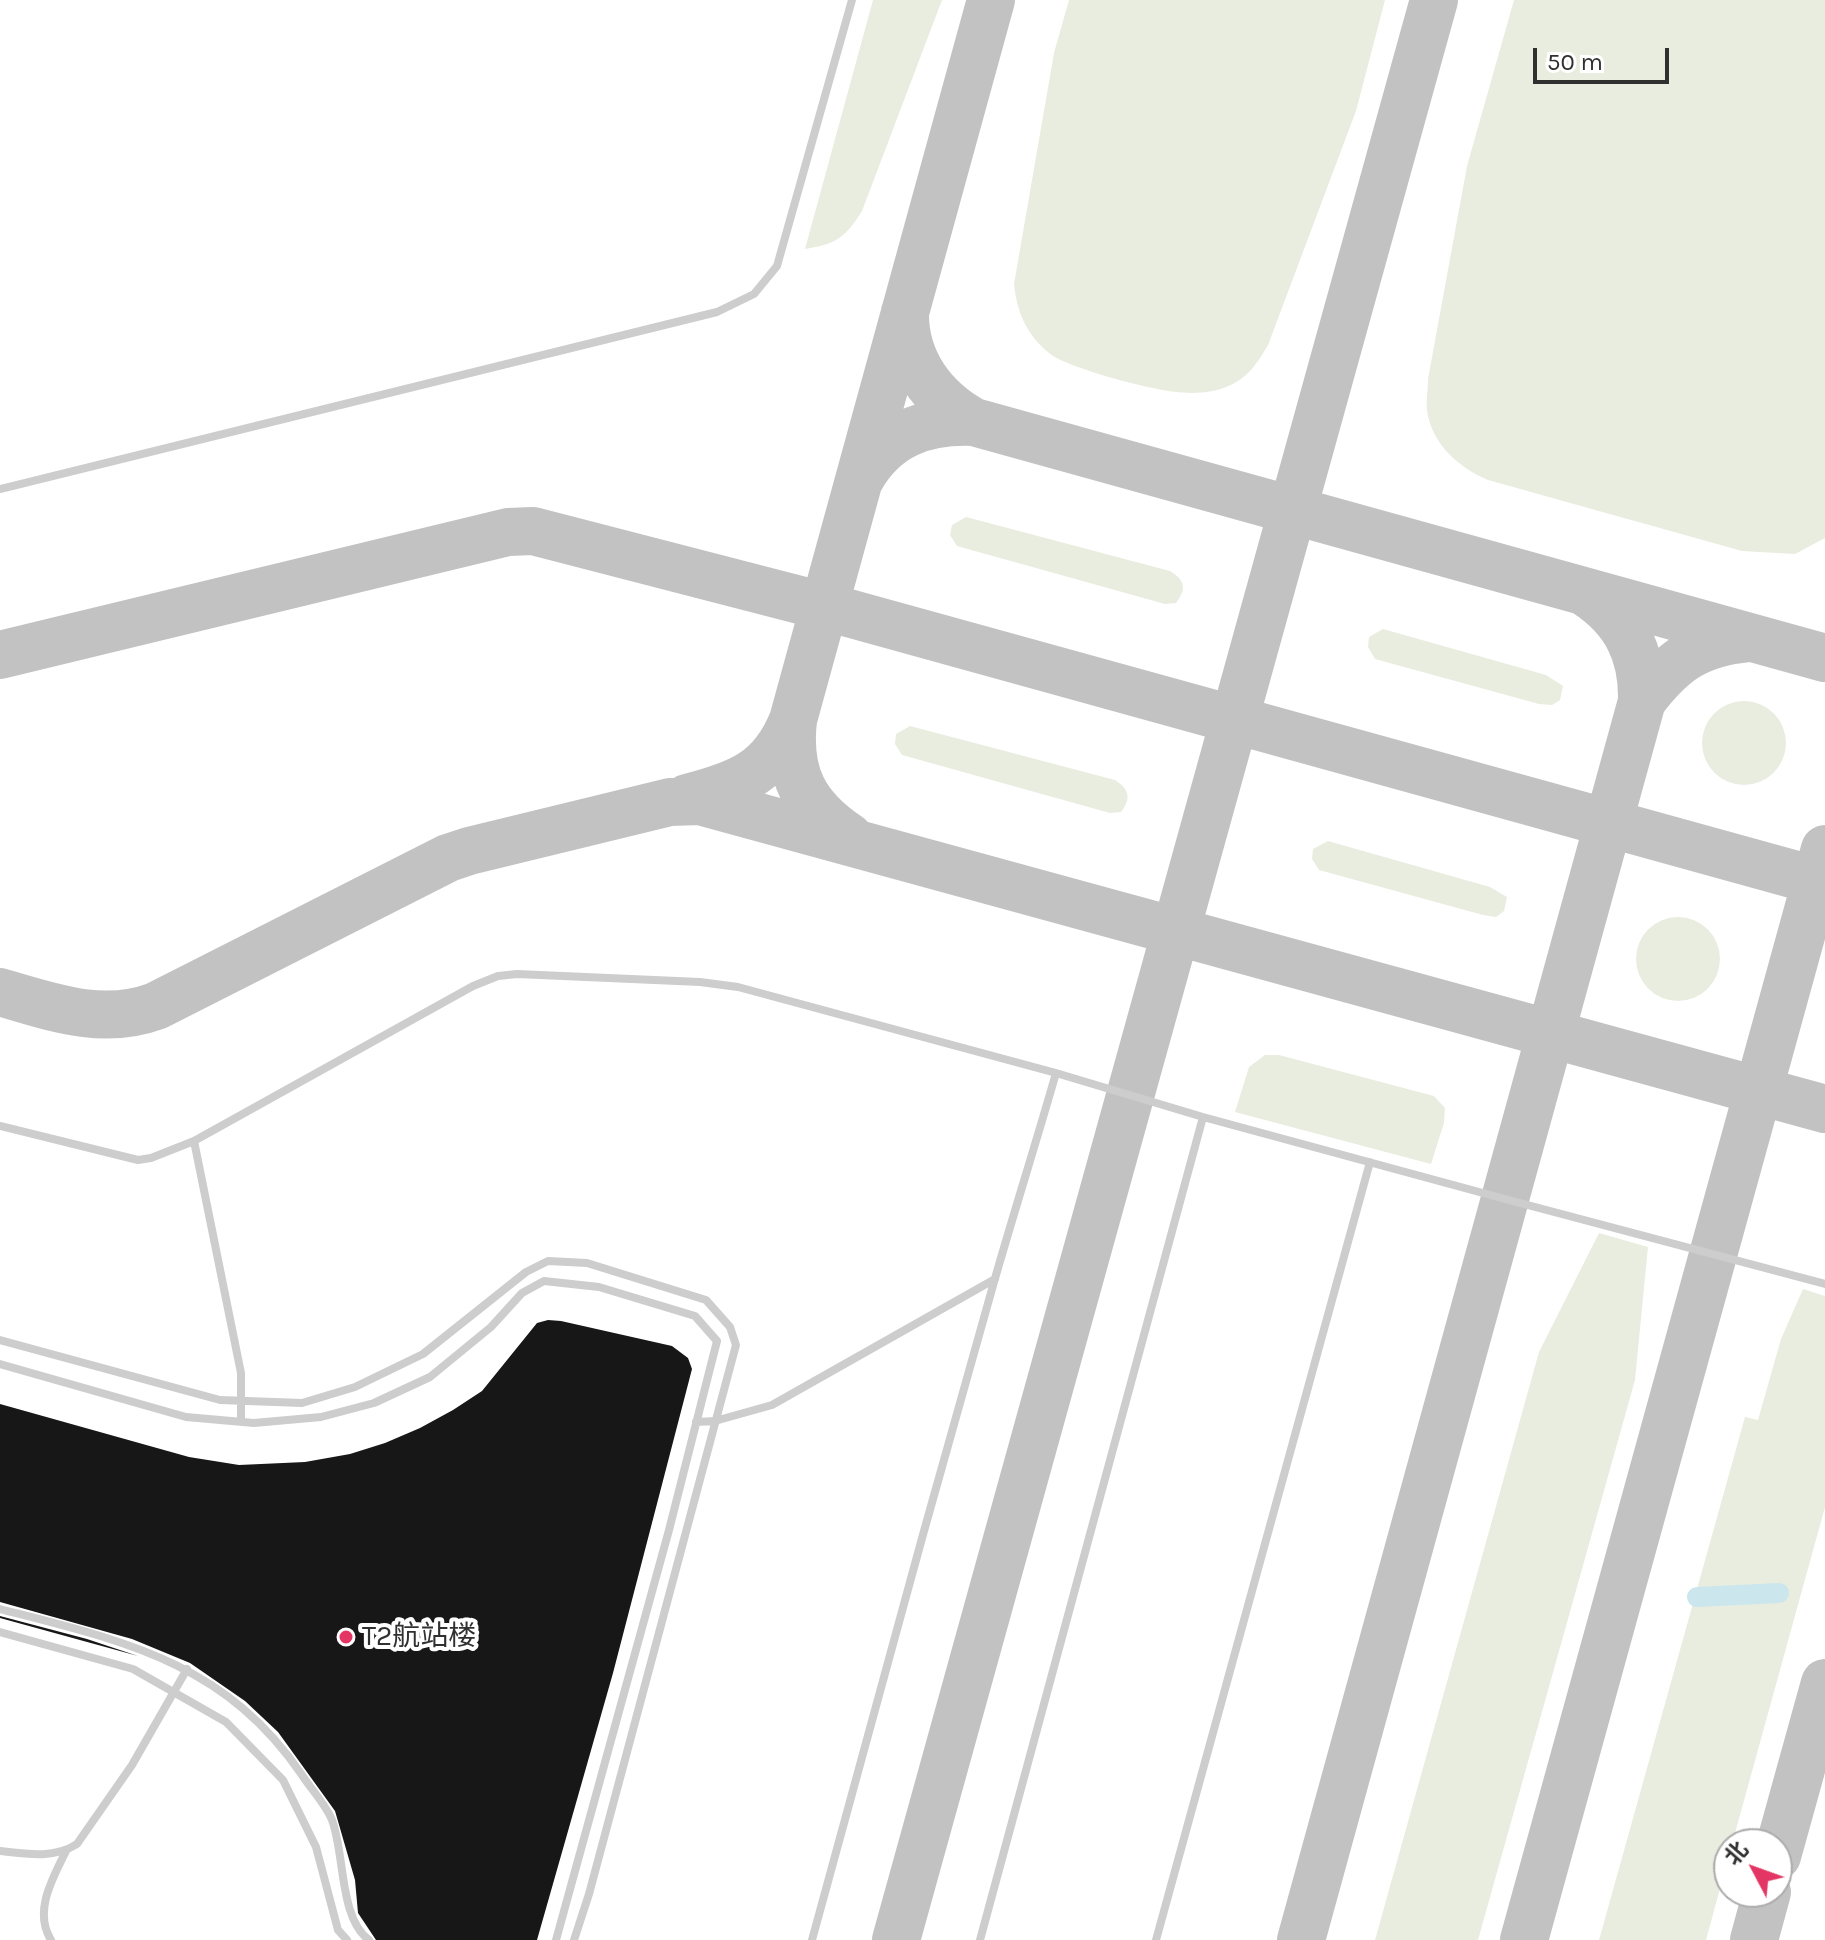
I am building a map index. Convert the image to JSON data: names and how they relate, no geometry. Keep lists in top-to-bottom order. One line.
{"places":["T2航站楼"],"scale_bar":"50 m","north":"top left"}
